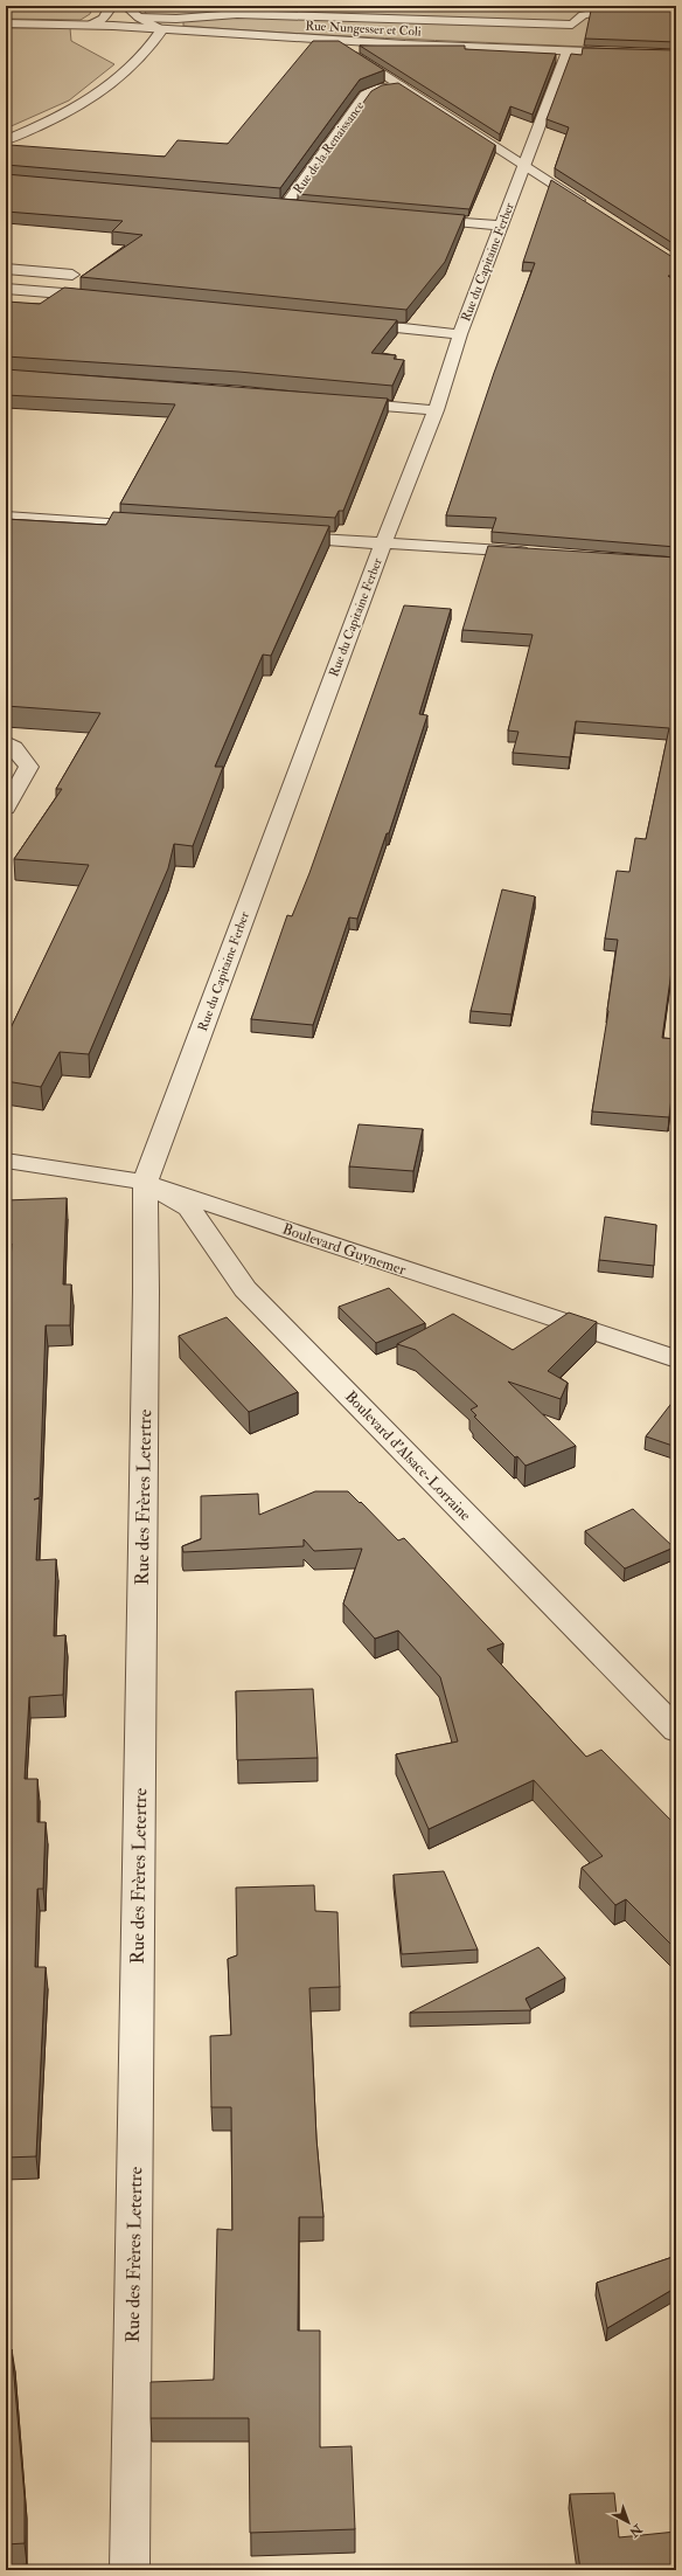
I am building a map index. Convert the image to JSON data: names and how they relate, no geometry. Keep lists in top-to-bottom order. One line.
{"streets":{"street":["Rue Nungesser et Coli","Rue de la Renaissance","Rue du Capitaine Ferber","Boulevard Guynemer","Boulevard d'Alsace-Lorraine","Rue des Frères Letertre"]},"crossings":[["Rue Nungesser et Coli","Rue du Capitaine Ferber"],["Rue du Capitaine Ferber","Boulevard Guynemer"],["Rue du Capitaine Ferber","Boulevard d'Alsace-Lorraine"],["Rue du Capitaine Ferber","Rue des Frères Letertre"],["Boulevard Guynemer","Boulevard d'Alsace-Lorraine"],["Boulevard Guynemer","Rue des Frères Letertre"],["Boulevard d'Alsace-Lorraine","Rue des Frères Letertre"]],"north":"bottom right"}
